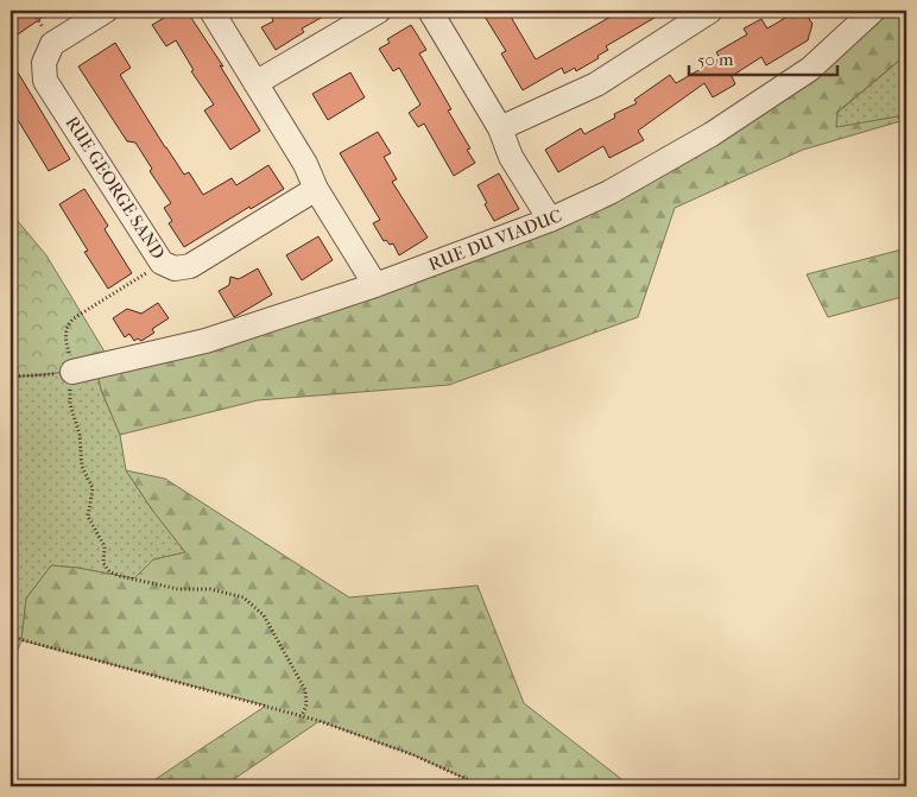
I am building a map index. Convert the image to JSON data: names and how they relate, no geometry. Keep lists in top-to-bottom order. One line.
{"streets":{"street":["RUE GEORGE SAND","RUE DU VIADUC"]},"scale_bar":"50 m"}
